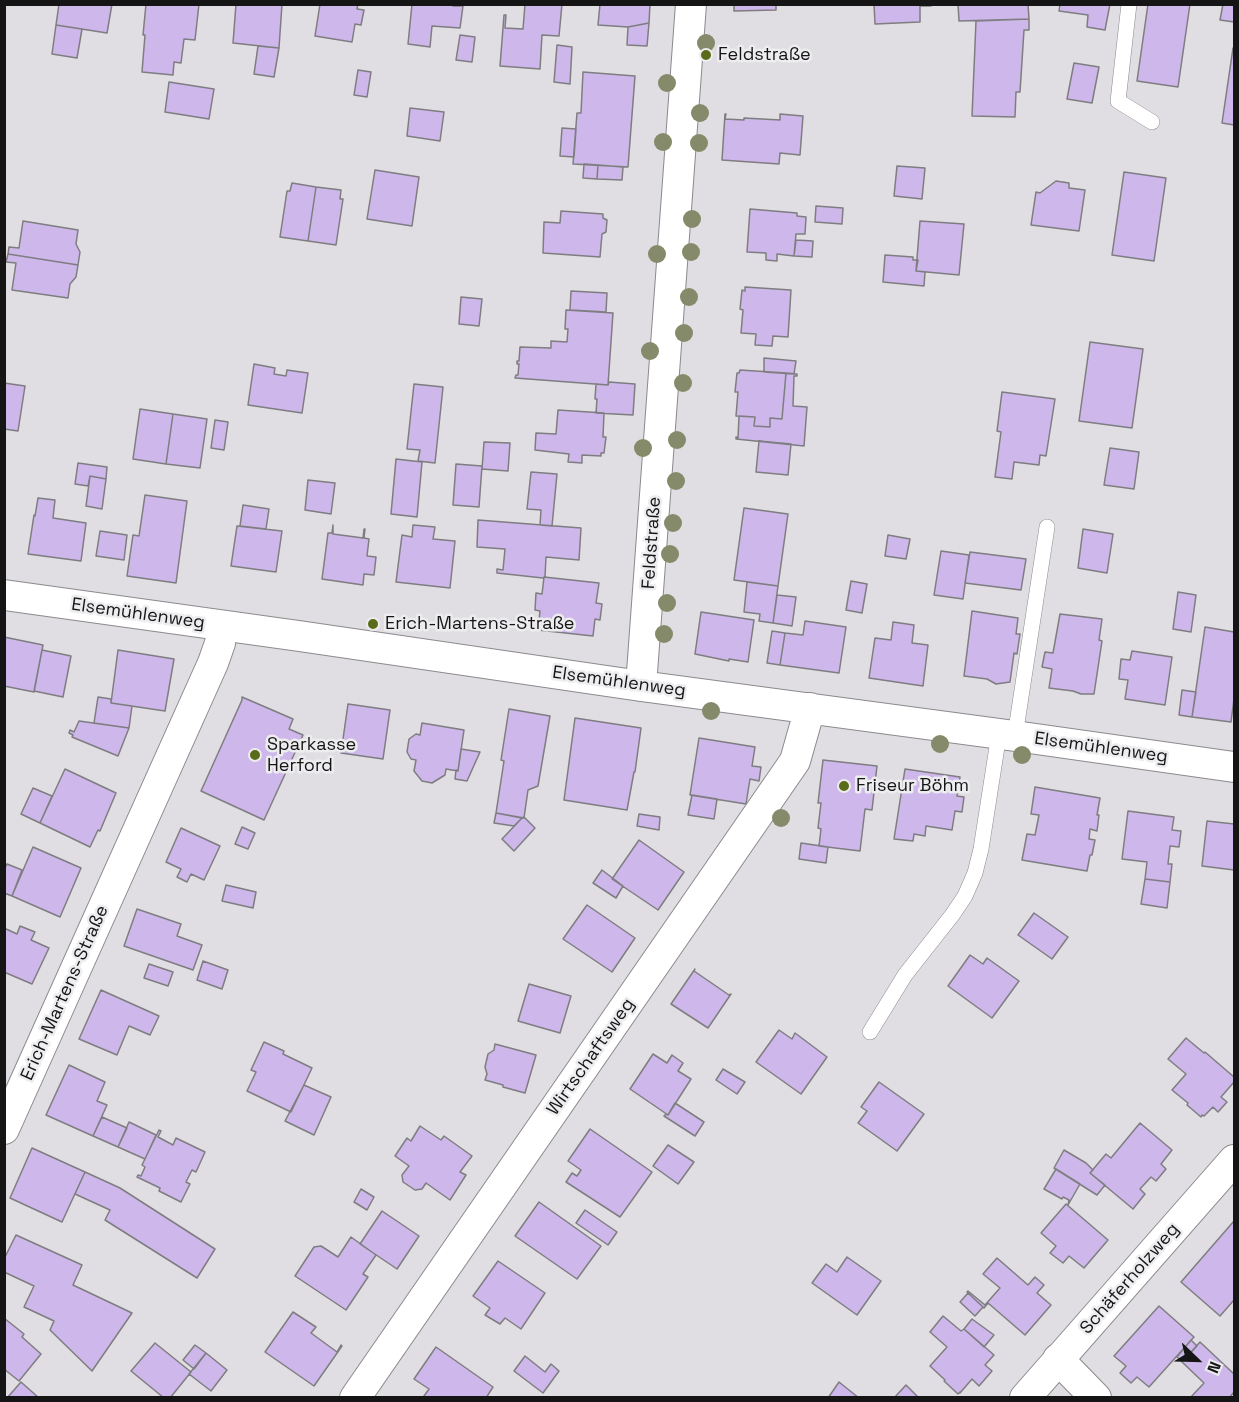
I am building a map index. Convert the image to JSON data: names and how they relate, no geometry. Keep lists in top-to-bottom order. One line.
{"streets":{"street":["Feldstraße","Elsemühlenweg","Erich-Martens-Straße","Wirtschaftsweg","Schäferholzweg"]},"crossings":[["Feldstraße","Elsemühlenweg"],["Elsemühlenweg","Erich-Martens-Straße"],["Elsemühlenweg","Wirtschaftsweg"]],"places":["Feldstraße","Erich-Martens-Straße","Sparkasse Herford","Friseur Böhm"],"north":"bottom right"}
